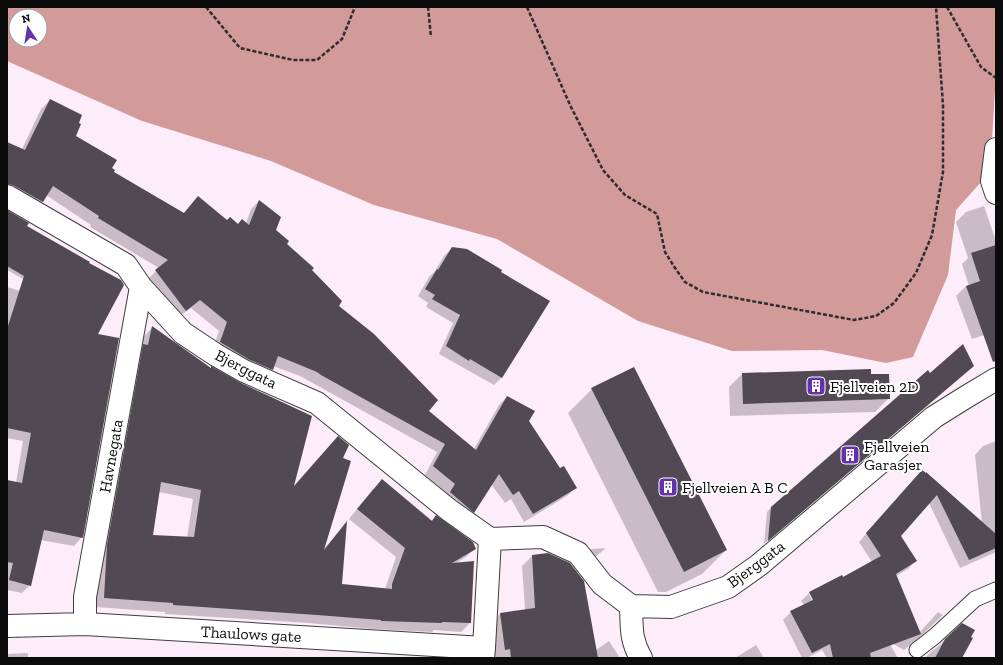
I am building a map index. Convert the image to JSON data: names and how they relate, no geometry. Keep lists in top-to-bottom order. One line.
{"streets":{"street":["Bjerggata","Havnegata","Thaulows gate"]},"crossings":[["Bjerggata","Havnegata"],["Havnegata","Thaulows gate"]],"places":{"building":["Fjellveien 2D","Fjellveien Garasjer","Fjellveien A B C"]},"north":"top"}
